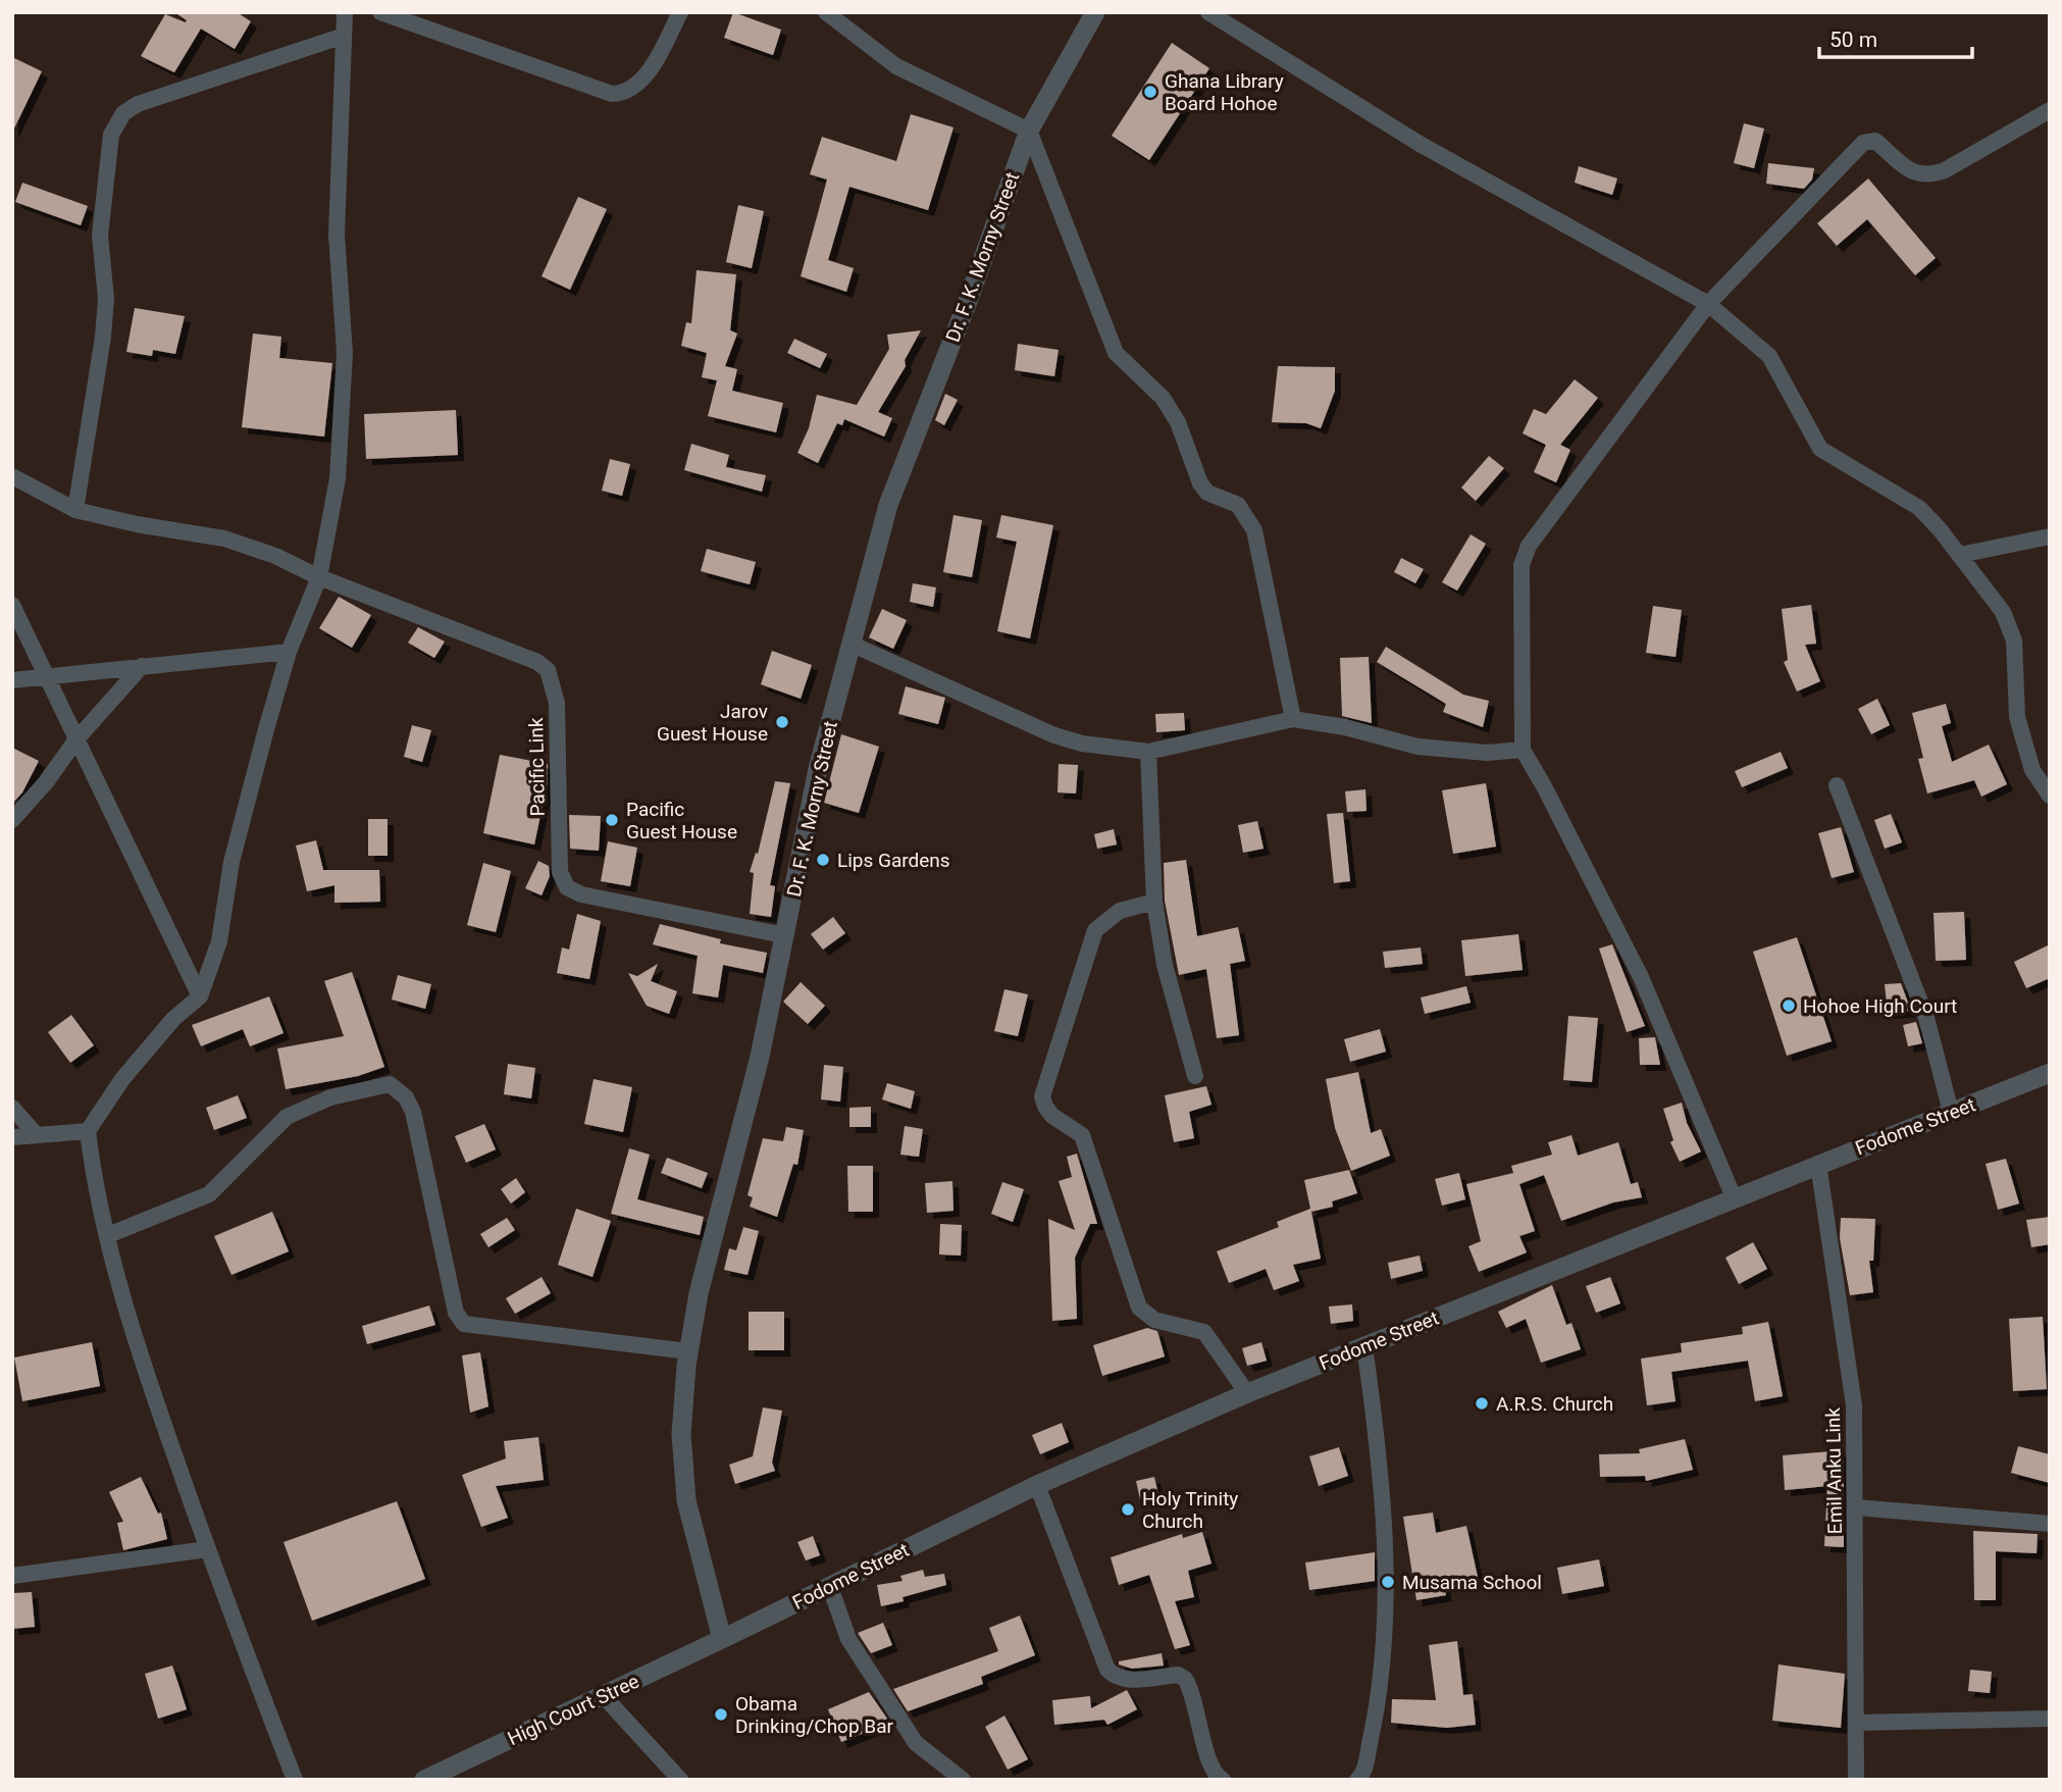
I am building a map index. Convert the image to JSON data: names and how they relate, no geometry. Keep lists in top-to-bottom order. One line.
{"streets":{"street":["Dr. F. K. Morny Street","Pacific Link","Fodome Street","Emil Anku Link","High Court Stree"]},"crossings":[["Dr. F. K. Morny Street","Pacific Link"],["Dr. F. K. Morny Street","Fodome Street"],["Dr. F. K. Morny Street","High Court Stree"],["Fodome Street","Emil Anku Link"],["Fodome Street","High Court Stree"]],"places":["Ghana Library Board Hohoe","Jarov Guest House","Pacific Guest House","Lips Gardens","Hohoe High Court","A.R.S. Church","Holy Trinity Church","Musama School","Obama Drinking/Chop Bar"],"scale_bar":"50 m"}
